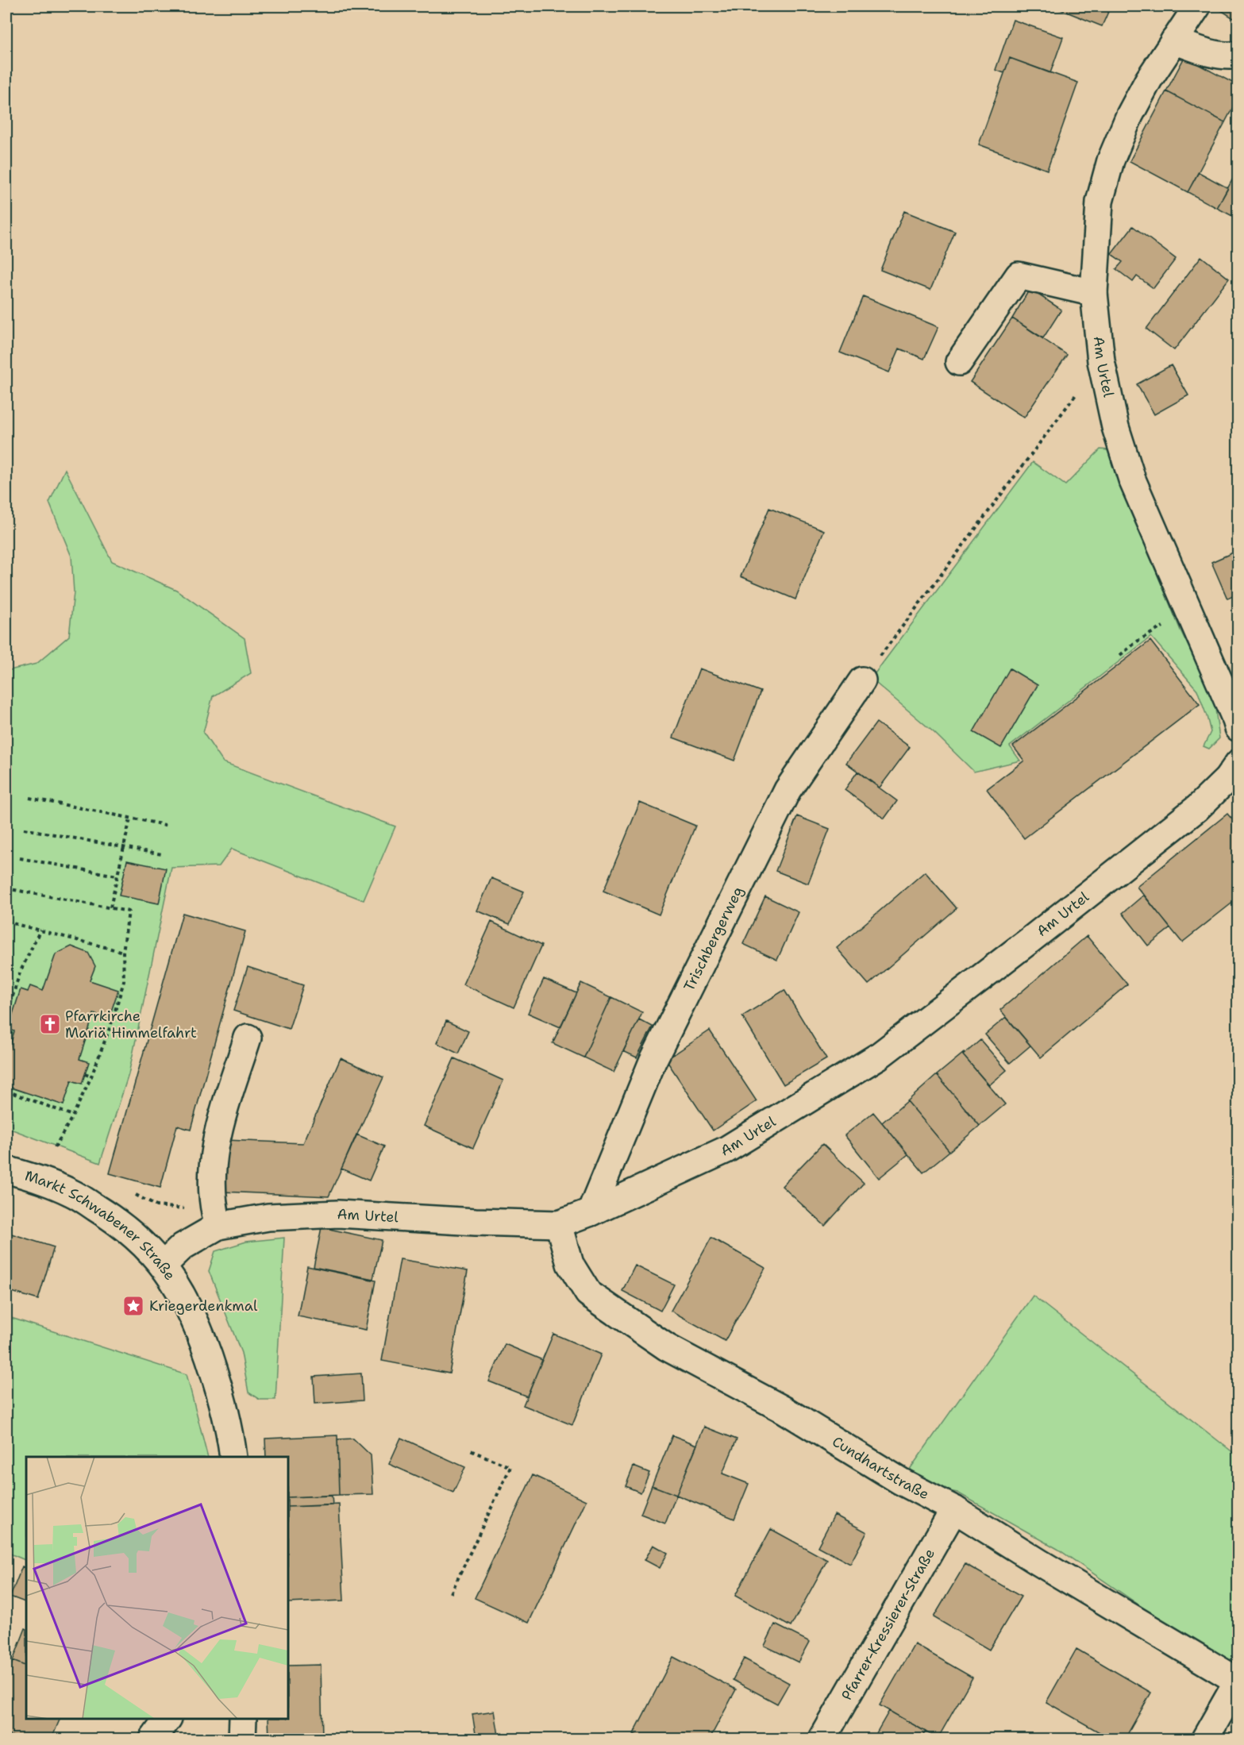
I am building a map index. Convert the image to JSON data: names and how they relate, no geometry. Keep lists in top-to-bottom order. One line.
{"streets":{"street":["Am Urtel","Trischbergerweg","Markt Schwabener Straße","Cundhartstraße","Pfarrer-Kressierer-Straße"]},"crossings":[["Am Urtel","Trischbergerweg"],["Am Urtel","Markt Schwabener Straße"],["Am Urtel","Cundhartstraße"],["Cundhartstraße","Pfarrer-Kressierer-Straße"]],"places":{"church":["Pfarrkirche Mariä Himmelfahrt"],"place":["Kriegerdenkmal"]}}
